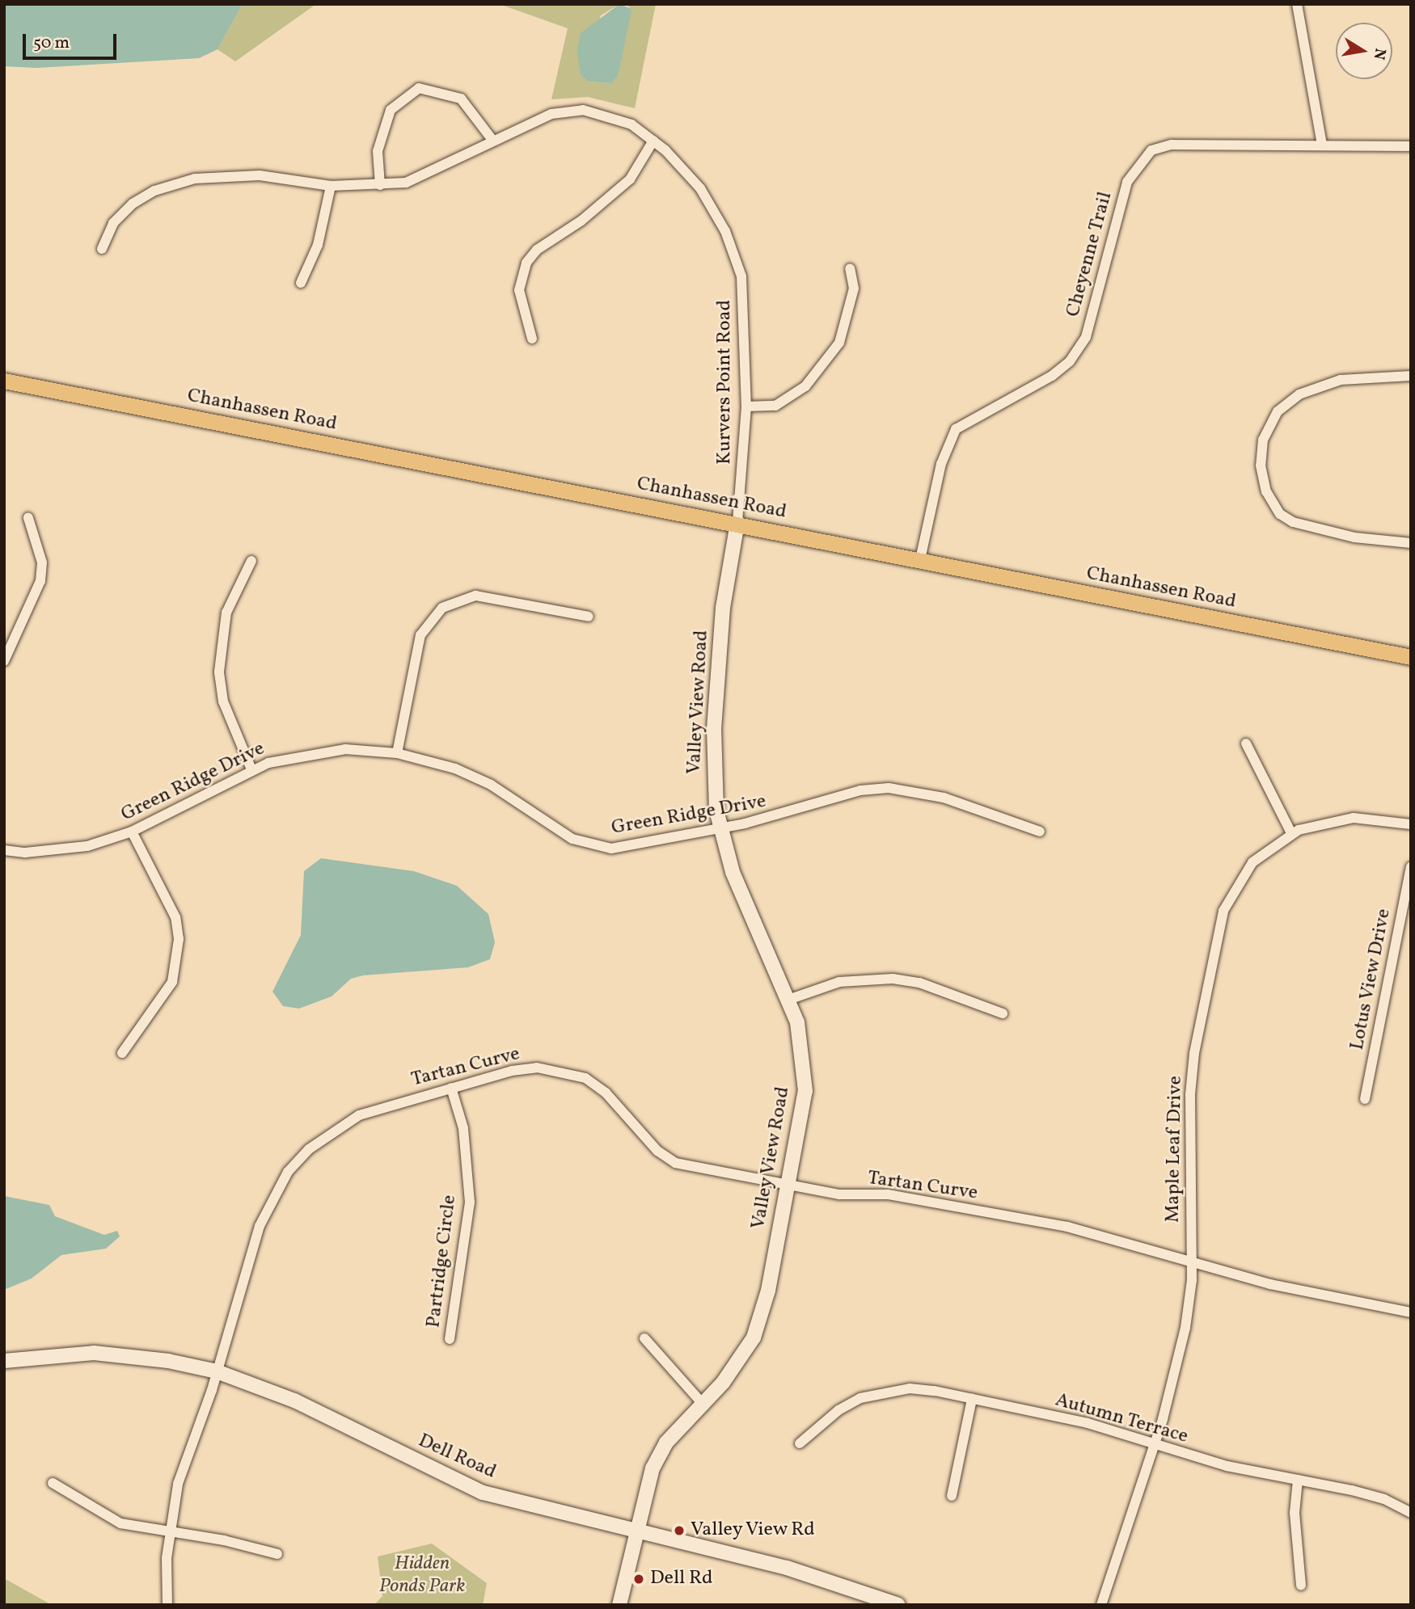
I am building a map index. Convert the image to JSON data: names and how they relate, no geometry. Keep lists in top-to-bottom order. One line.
{"streets":{"main road":["Chanhassen Road"],"street":["Cheyenne Trail","Kurvers Point Road","Valley View Road","Green Ridge Drive","Lotus View Drive","Tartan Curve","Maple Leaf Drive","Partridge Circle","Autumn Terrace","Dell Road"]},"crossings":[["Cheyenne Trail","Chanhassen Road"],["Kurvers Point Road","Chanhassen Road"],["Kurvers Point Road","Valley View Road"],["Chanhassen Road","Valley View Road"],["Valley View Road","Green Ridge Drive"],["Valley View Road","Tartan Curve"],["Valley View Road","Dell Road"],["Tartan Curve","Maple Leaf Drive"],["Tartan Curve","Partridge Circle"],["Tartan Curve","Dell Road"],["Maple Leaf Drive","Autumn Terrace"]],"parks":["Hidden Ponds Park"],"places":["Valley View Rd","Dell Rd"],"scale_bar":"50 m","north":"right"}
